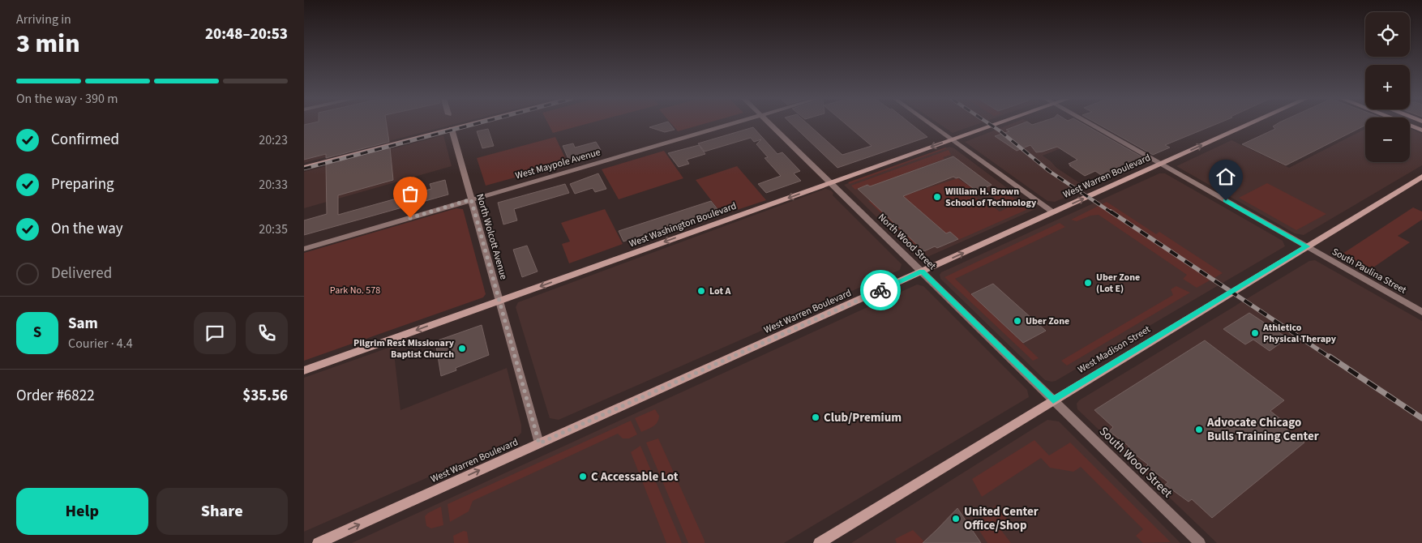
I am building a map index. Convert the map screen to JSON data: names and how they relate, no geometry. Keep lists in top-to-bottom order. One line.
{"streets":{"street":["West Maypole Avenue","West Warren Boulevard","West Washington Boulevard","North Wolcott Avenue","North Wood Street","South Paulina Street","West Madison Street","South Wood Street"]},"crossings":[["West Maypole Avenue","North Wolcott Avenue"],["West Warren Boulevard","North Wolcott Avenue"],["West Warren Boulevard","North Wood Street"],["West Warren Boulevard","South Paulina Street"],["West Washington Boulevard","North Wolcott Avenue"],["West Washington Boulevard","North Wood Street"],["North Wood Street","West Madison Street"],["North Wood Street","South Wood Street"],["South Paulina Street","West Madison Street"],["West Madison Street","South Wood Street"]],"one_way":["West Warren Boulevard","West Washington Boulevard"],"parks":["Park No. 578"],"places":["William H. Brown School of Technology","Uber Zone (Lot E)","Lot A","Uber Zone","Athletico Physical Therapy","Pilgrim Rest Missionary Baptist Church","Club/Premium","Advocate Chicago Bulls Training Center","C Accessable Lot","United Center Office/Shop"],"page":{"heading":["3 min","Arriving in","20:48–20:53"],"panel":["Sam","Courier · 4.4","Order #6822","$35.56"],"map_buttons":["+","−"],"bar":"On the way · 390 m","list":[["Confirmed","20:23"],["Preparing","20:33"],["On the way","20:35"],"Delivered"],"round":"S","buttons":["Help","Share"]}}
